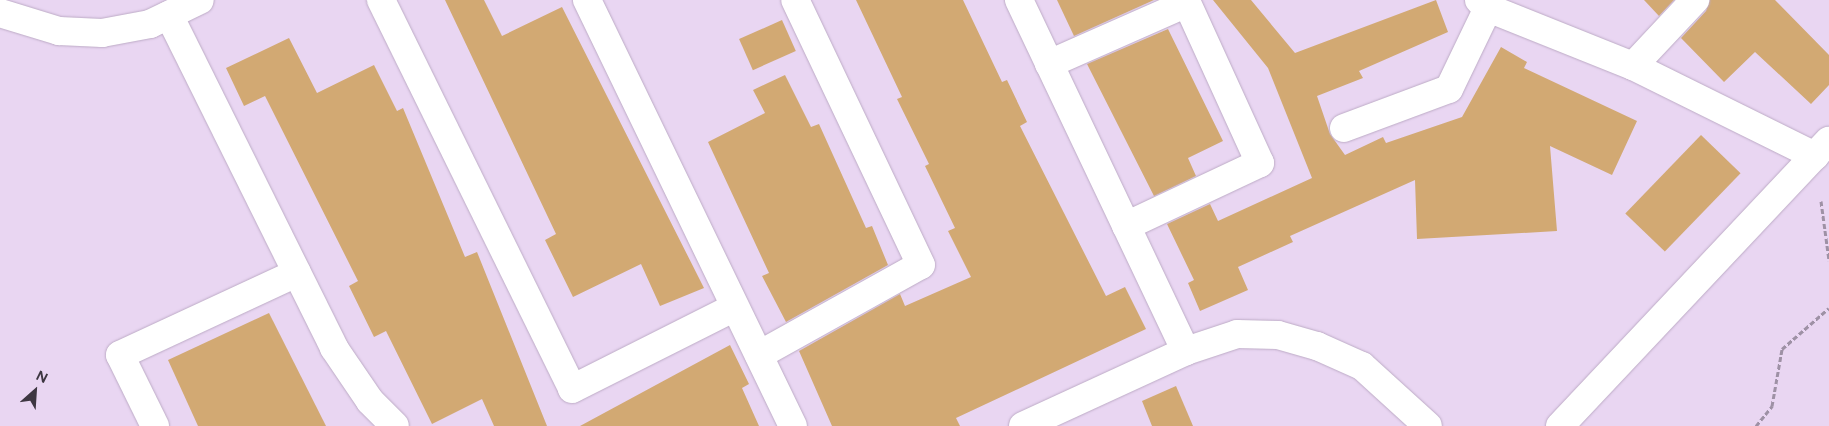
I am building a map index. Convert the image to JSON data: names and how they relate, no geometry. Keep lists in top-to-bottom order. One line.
{"north":"top right"}
